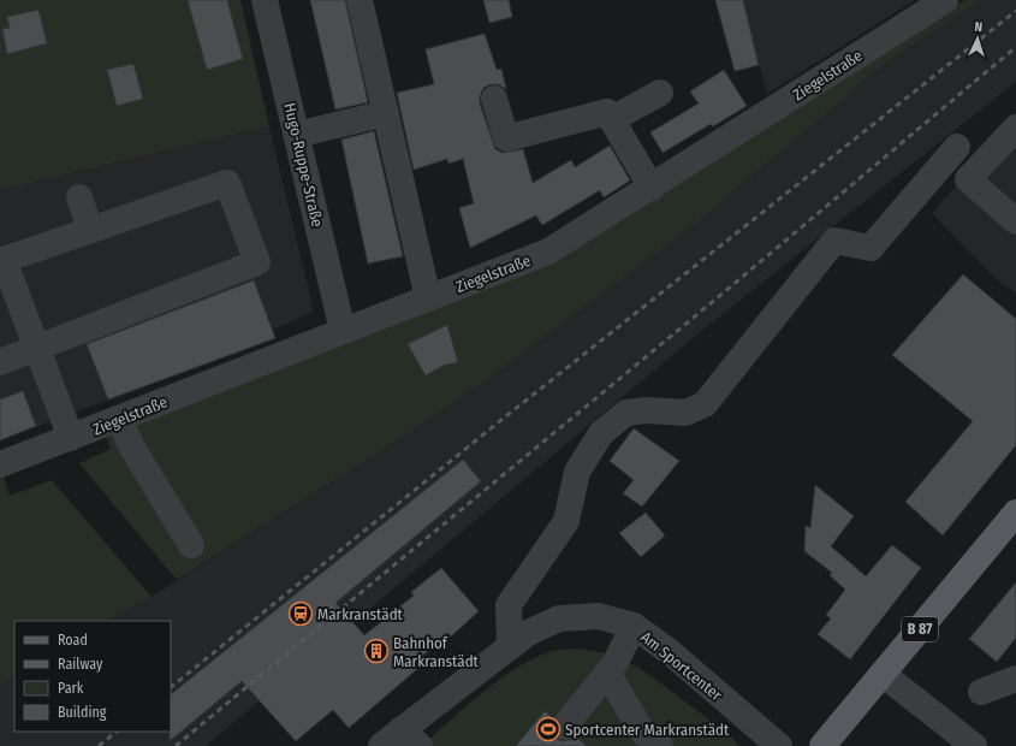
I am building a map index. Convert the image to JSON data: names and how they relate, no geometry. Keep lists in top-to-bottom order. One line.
{"streets":{"main road":["B 87"],"street":["Ziegelstraße","Hugo-Ruppe-Straße","Am Sportcenter"]},"crossings":[["Ziegelstraße","Hugo-Ruppe-Straße"]],"places":{"station":["Markranstädt"],"building":["Bahnhof Markranstädt"],"sports":["Sportcenter Markranstädt"]},"legend":["Road","Railway","Park","Building"],"north":"top"}
